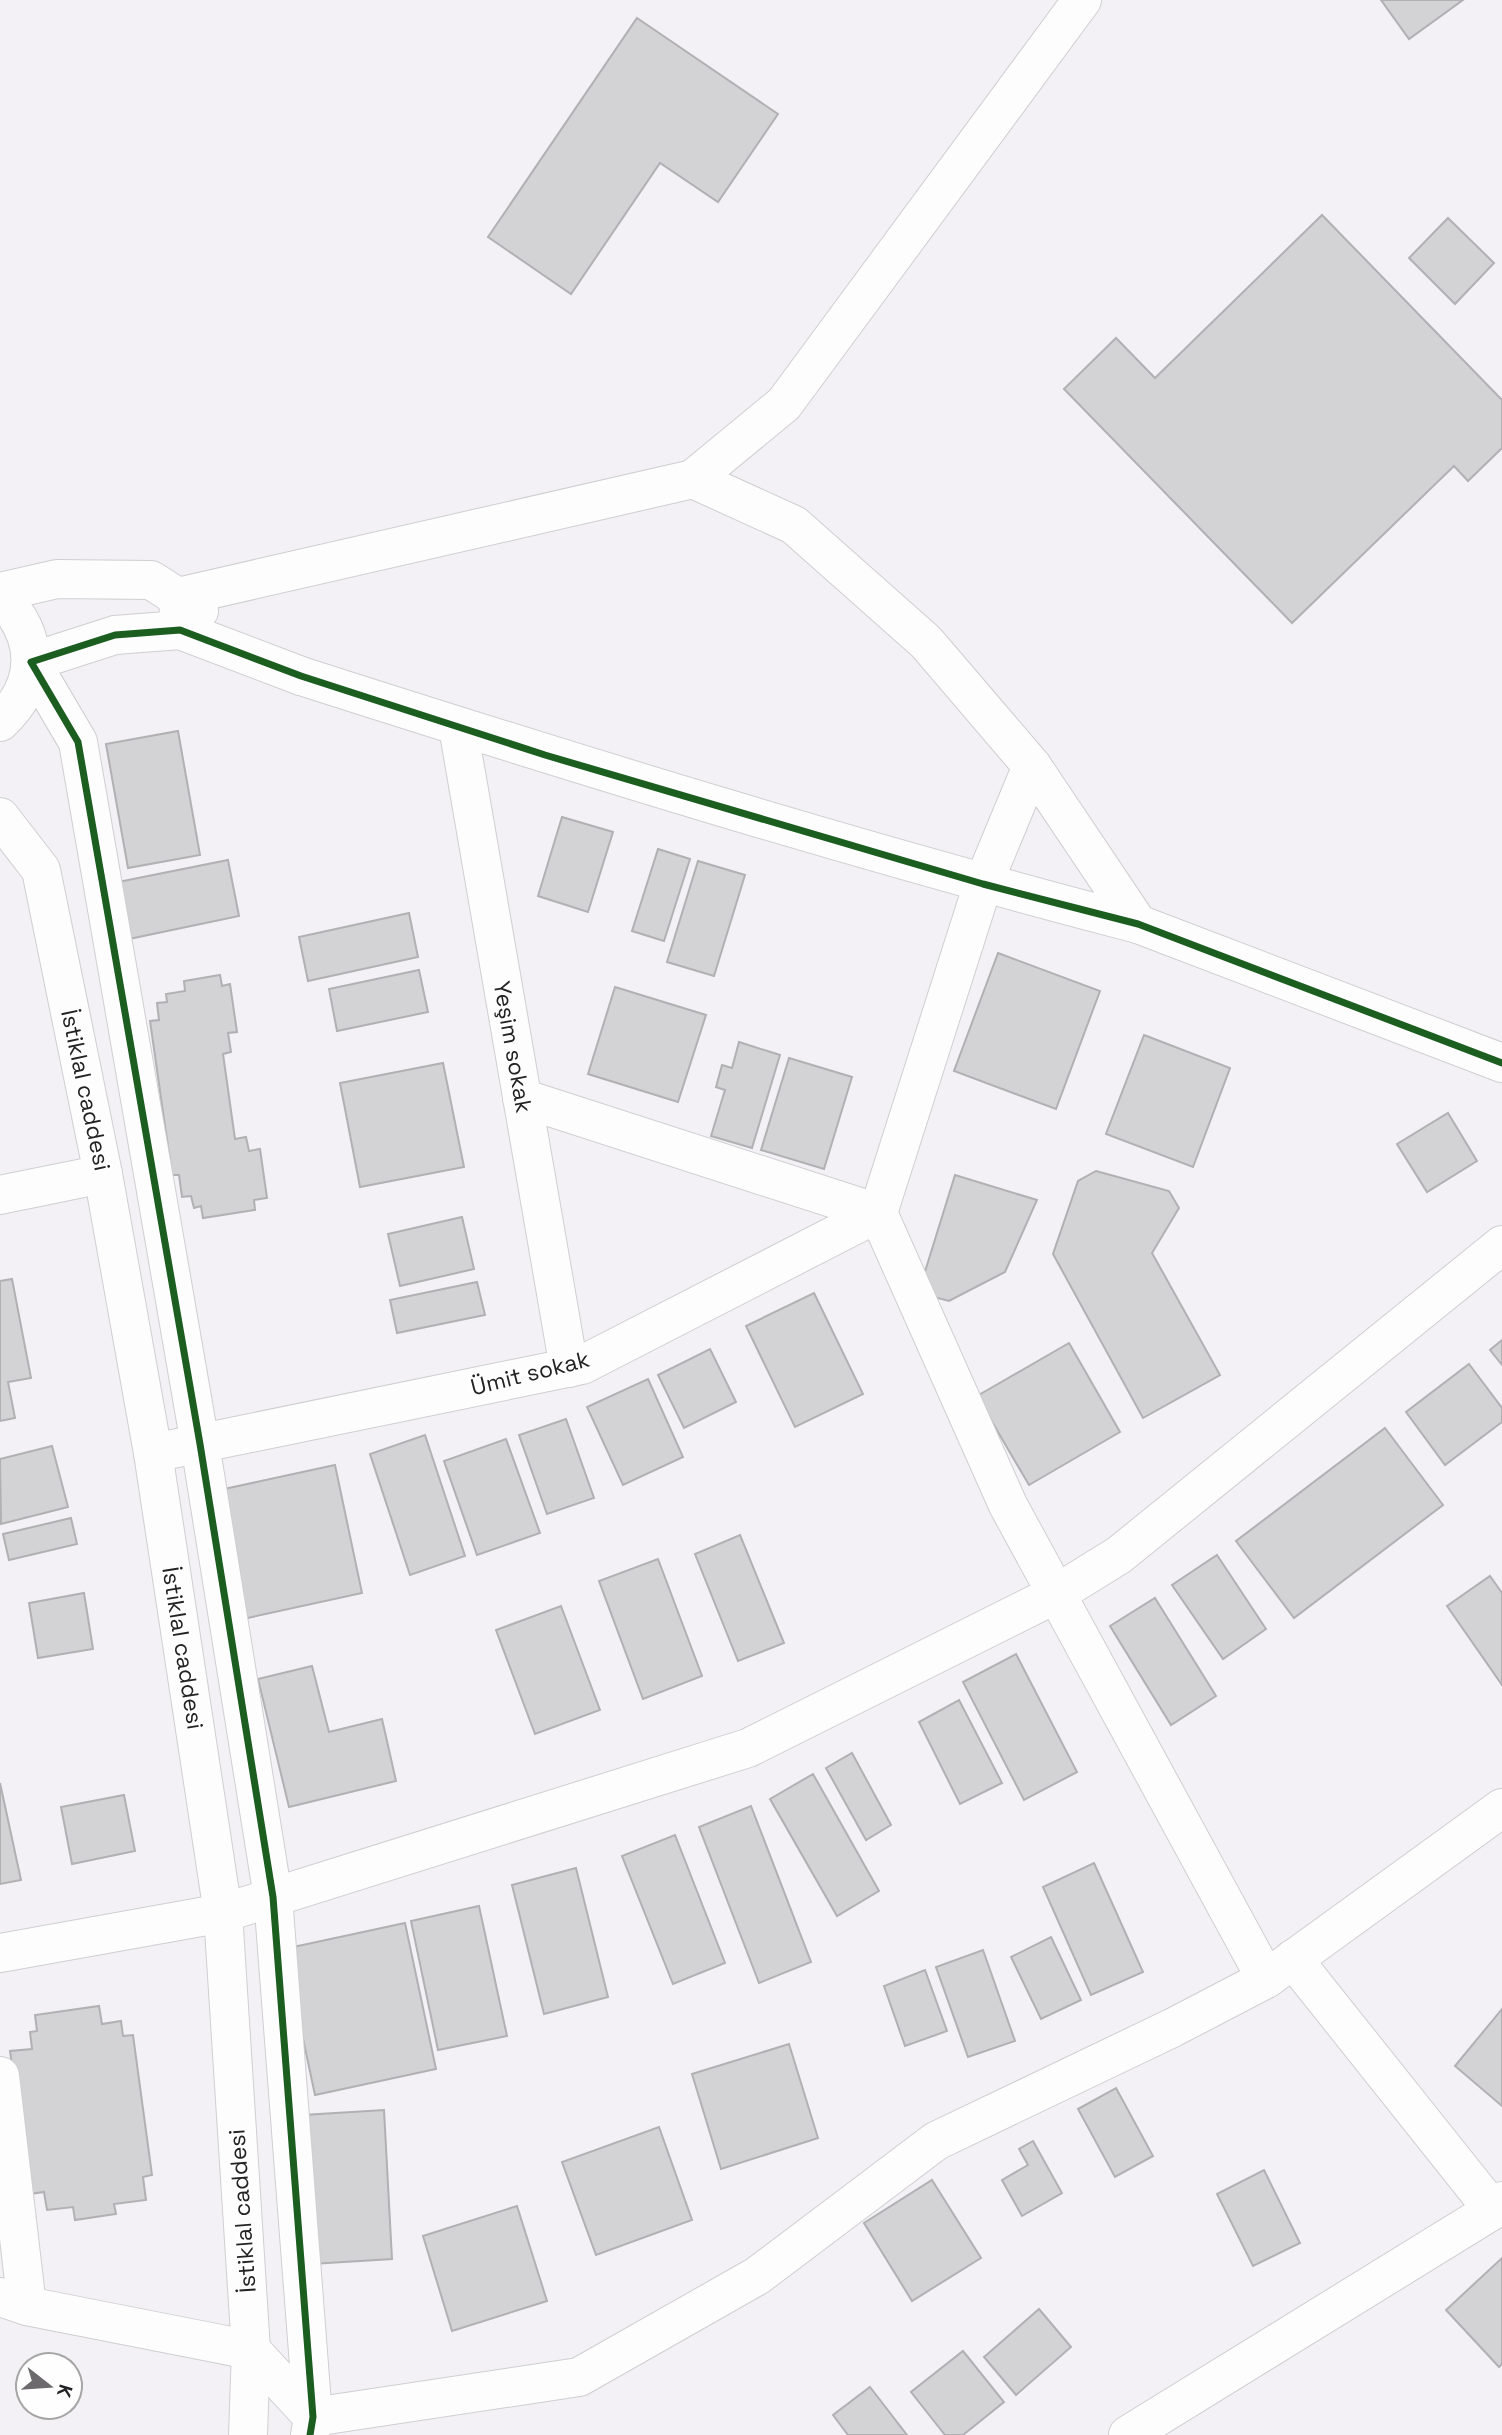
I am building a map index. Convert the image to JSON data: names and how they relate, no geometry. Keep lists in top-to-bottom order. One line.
{"streets":{"street":["Yeşim sokak","İstiklal caddesi","Ümit sokak"]},"crossings":[["Yeşim sokak","Ümit sokak"],["İstiklal caddesi","Ümit sokak"]],"north":"right"}
